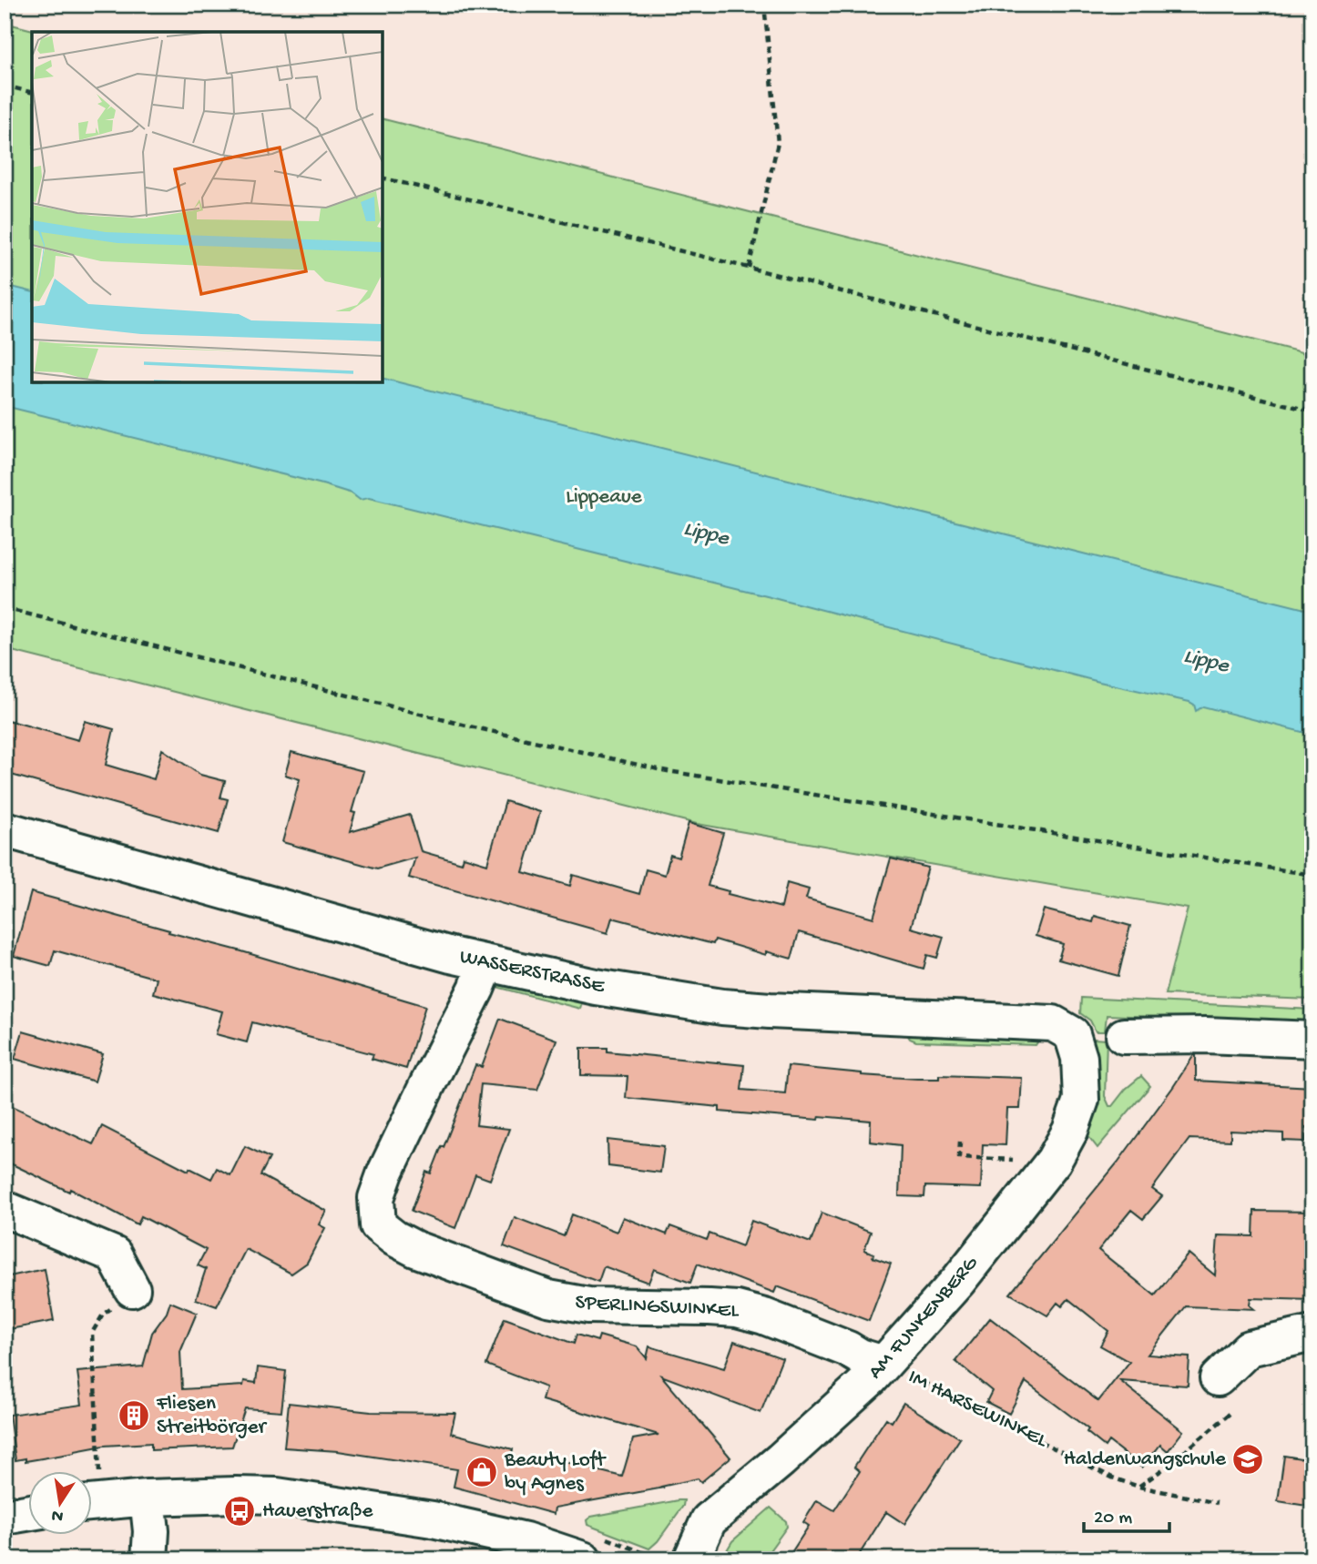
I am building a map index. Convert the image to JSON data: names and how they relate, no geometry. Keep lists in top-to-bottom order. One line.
{"streets":{"street":["WASSERSTRASSE","SPERLINGSWINKEL","AM FUNKENBERG"],"path":["IM HARSEWINKEL"]},"crossings":[["WASSERSTRASSE","SPERLINGSWINKEL"],["WASSERSTRASSE","AM FUNKENBERG"],["SPERLINGSWINKEL","AM FUNKENBERG"],["SPERLINGSWINKEL","IM HARSEWINKEL"],["AM FUNKENBERG","IM HARSEWINKEL"]],"water":["Lippe"],"parks":["Lippeaue"],"places":{"building":["Fliesen Streitbörger"],"school or university":["Haldenwangschule"],"shop":["Beauty Loft by Agnes"],"bus stop":["Hauerstraße"]},"scale_bar":"20 m","north":"bottom"}
